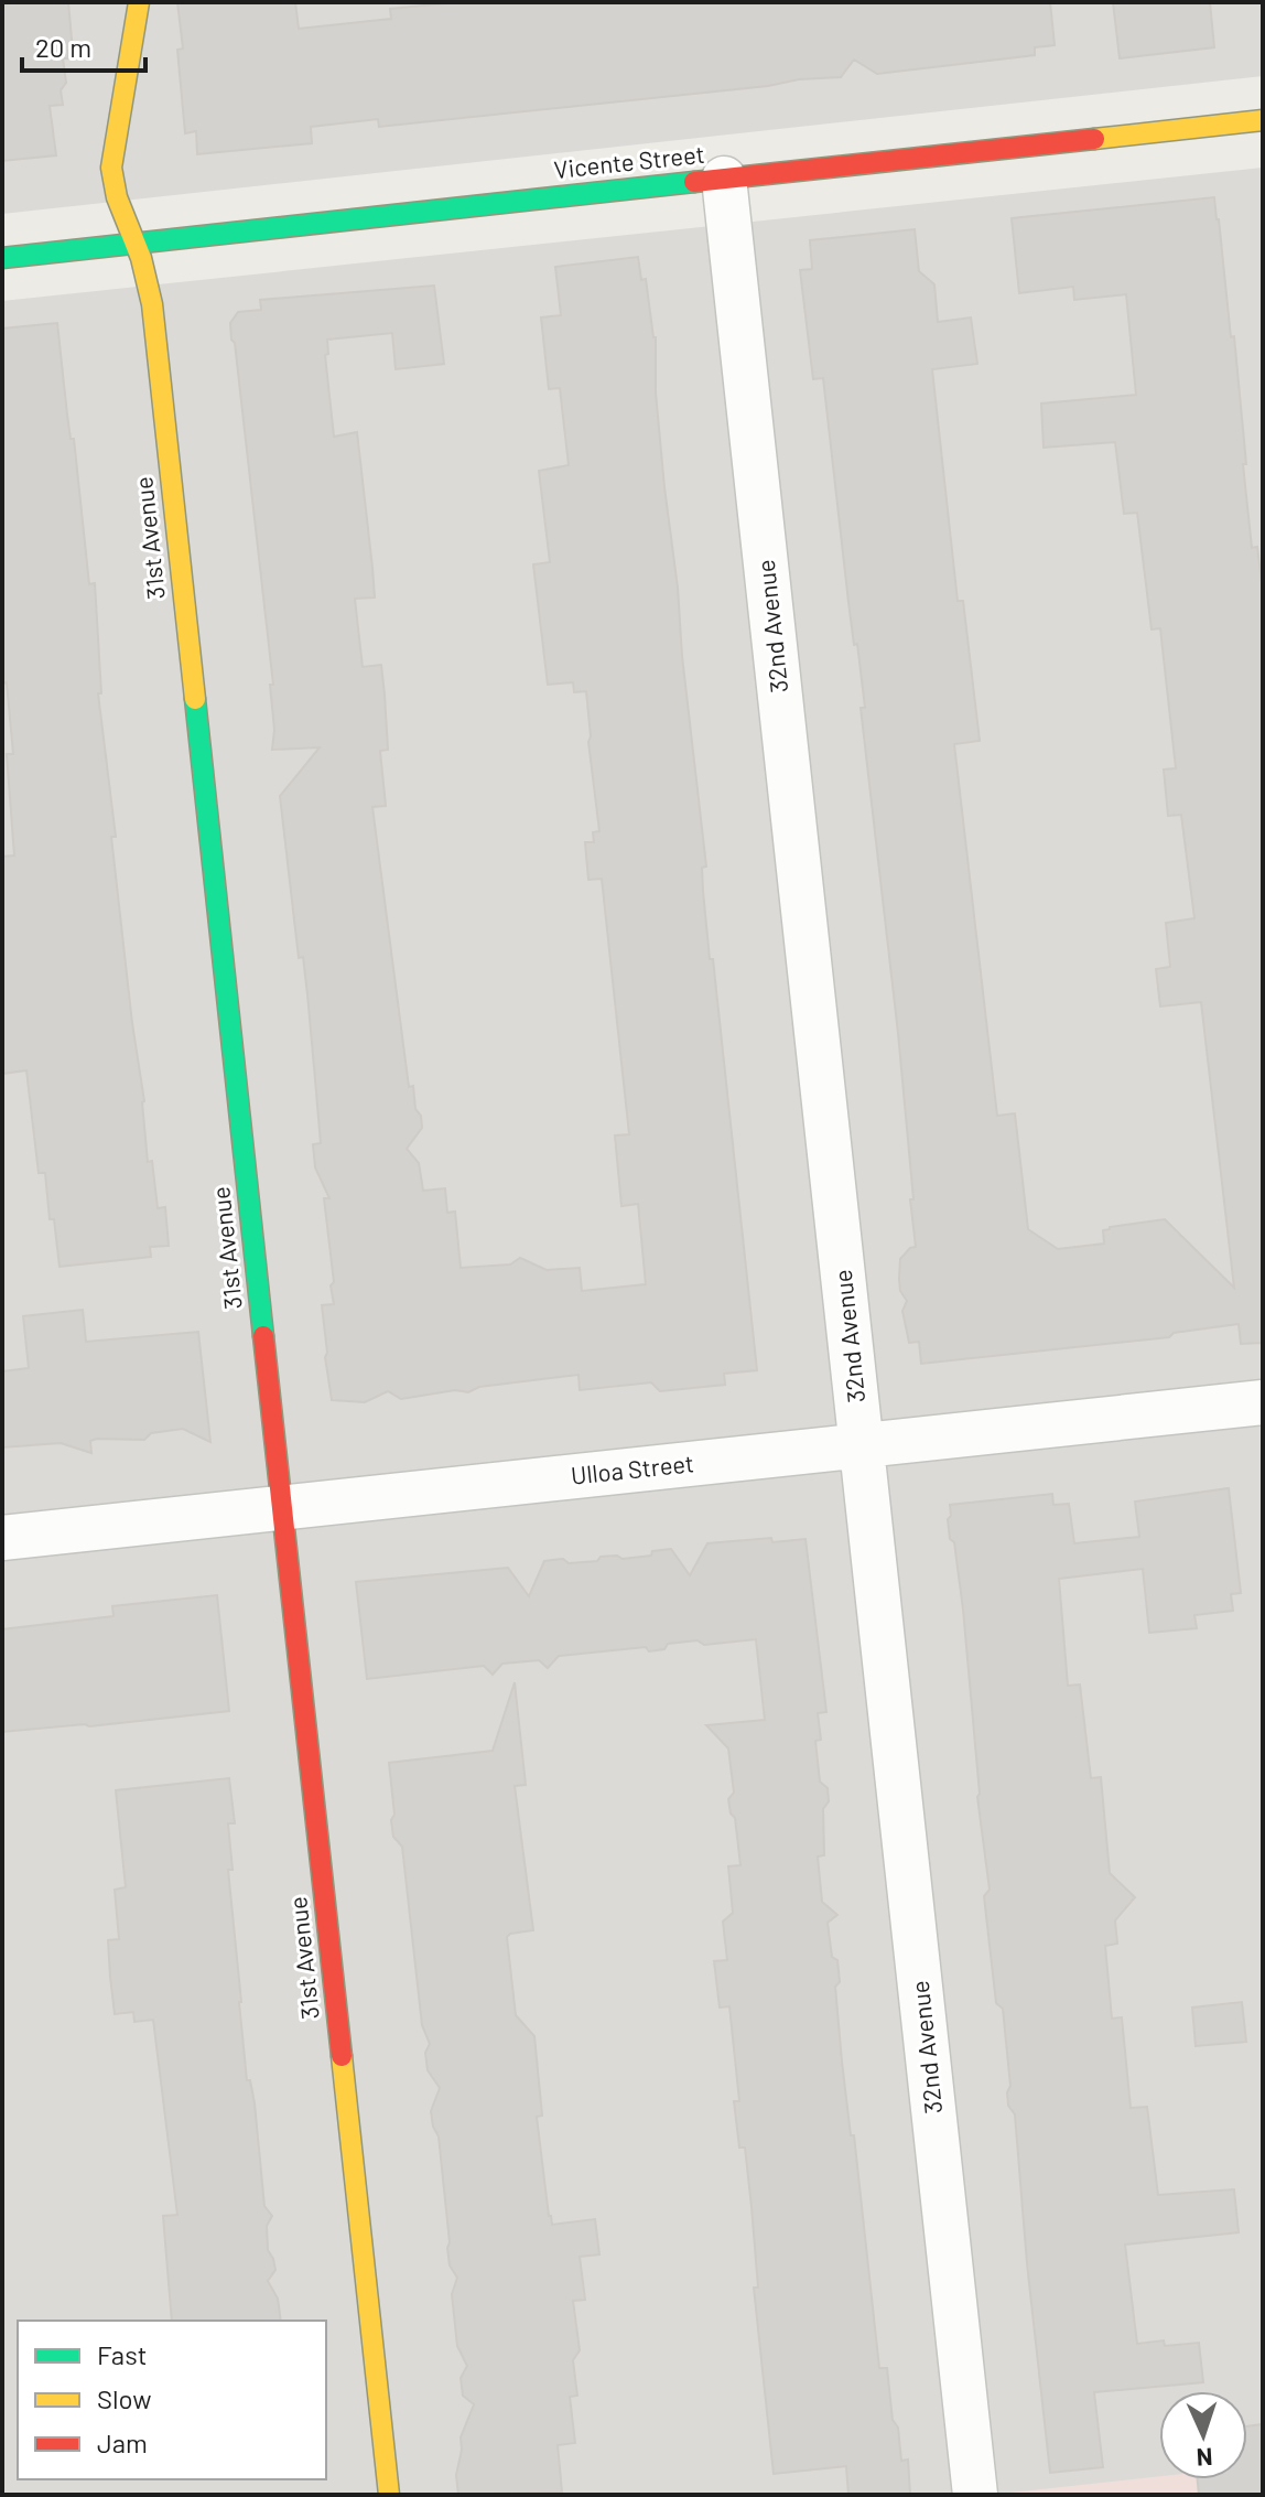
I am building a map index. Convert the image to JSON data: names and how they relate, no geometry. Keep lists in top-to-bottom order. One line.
{"streets":{"street":["Vicente Street","31st Avenue","32nd Avenue","Ulloa Street"]},"crossings":[["Vicente Street","31st Avenue"],["Vicente Street","32nd Avenue"],["31st Avenue","Ulloa Street"],["32nd Avenue","Ulloa Street"]],"legend":["Fast","Slow","Jam"],"scale_bar":"20 m","north":"bottom"}
